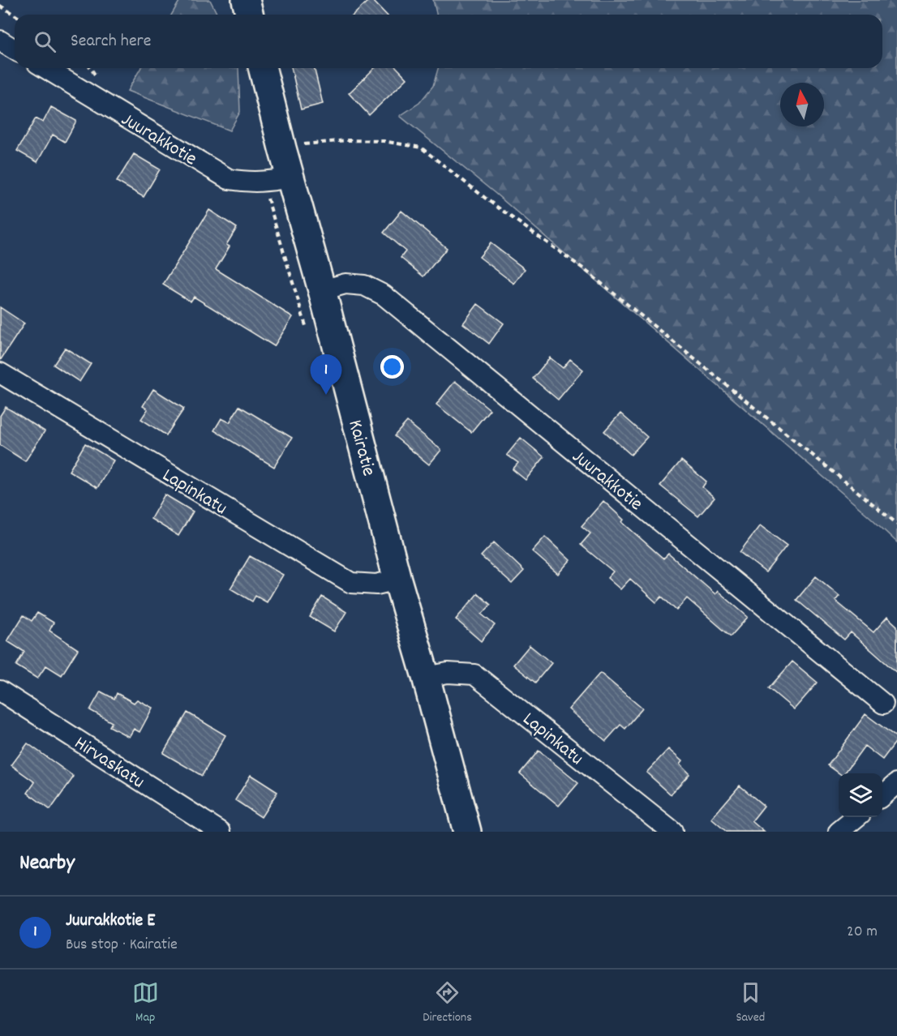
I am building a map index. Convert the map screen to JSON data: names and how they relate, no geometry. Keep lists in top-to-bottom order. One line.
{"streets":{"main road":["Kairatie"],"street":["Juurakkotie","Lapinkatu","Hirvaskatu"]},"crossings":[["Juurakkotie","Kairatie"],["Kairatie","Lapinkatu"]],"north":"top","page":{"search":"Search here","pins":"1","heading":"Nearby","list":[{"mark":"1","name":"Juurakkotie E","note":"Bus stop · Kairatie","value":"20 m"}],"nav":["Map","Directions","Saved"]}}
